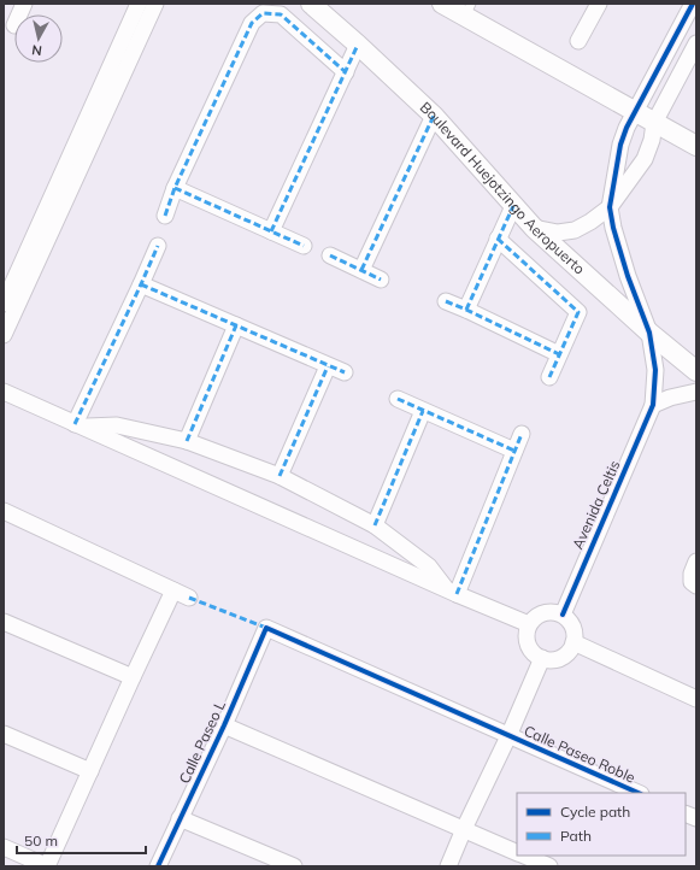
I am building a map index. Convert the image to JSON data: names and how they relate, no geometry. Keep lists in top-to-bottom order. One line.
{"streets":{"street":["Boulevard Huejotzingo Aeropuerto","Avenida Celtis","Calle Paseo L","Calle Paseo Roble"]},"crossings":[["Boulevard Huejotzingo Aeropuerto","Avenida Celtis"],["Calle Paseo L","Calle Paseo Roble"]],"legend":["Cycle path","Path"],"scale_bar":"50 m","north":"bottom"}
